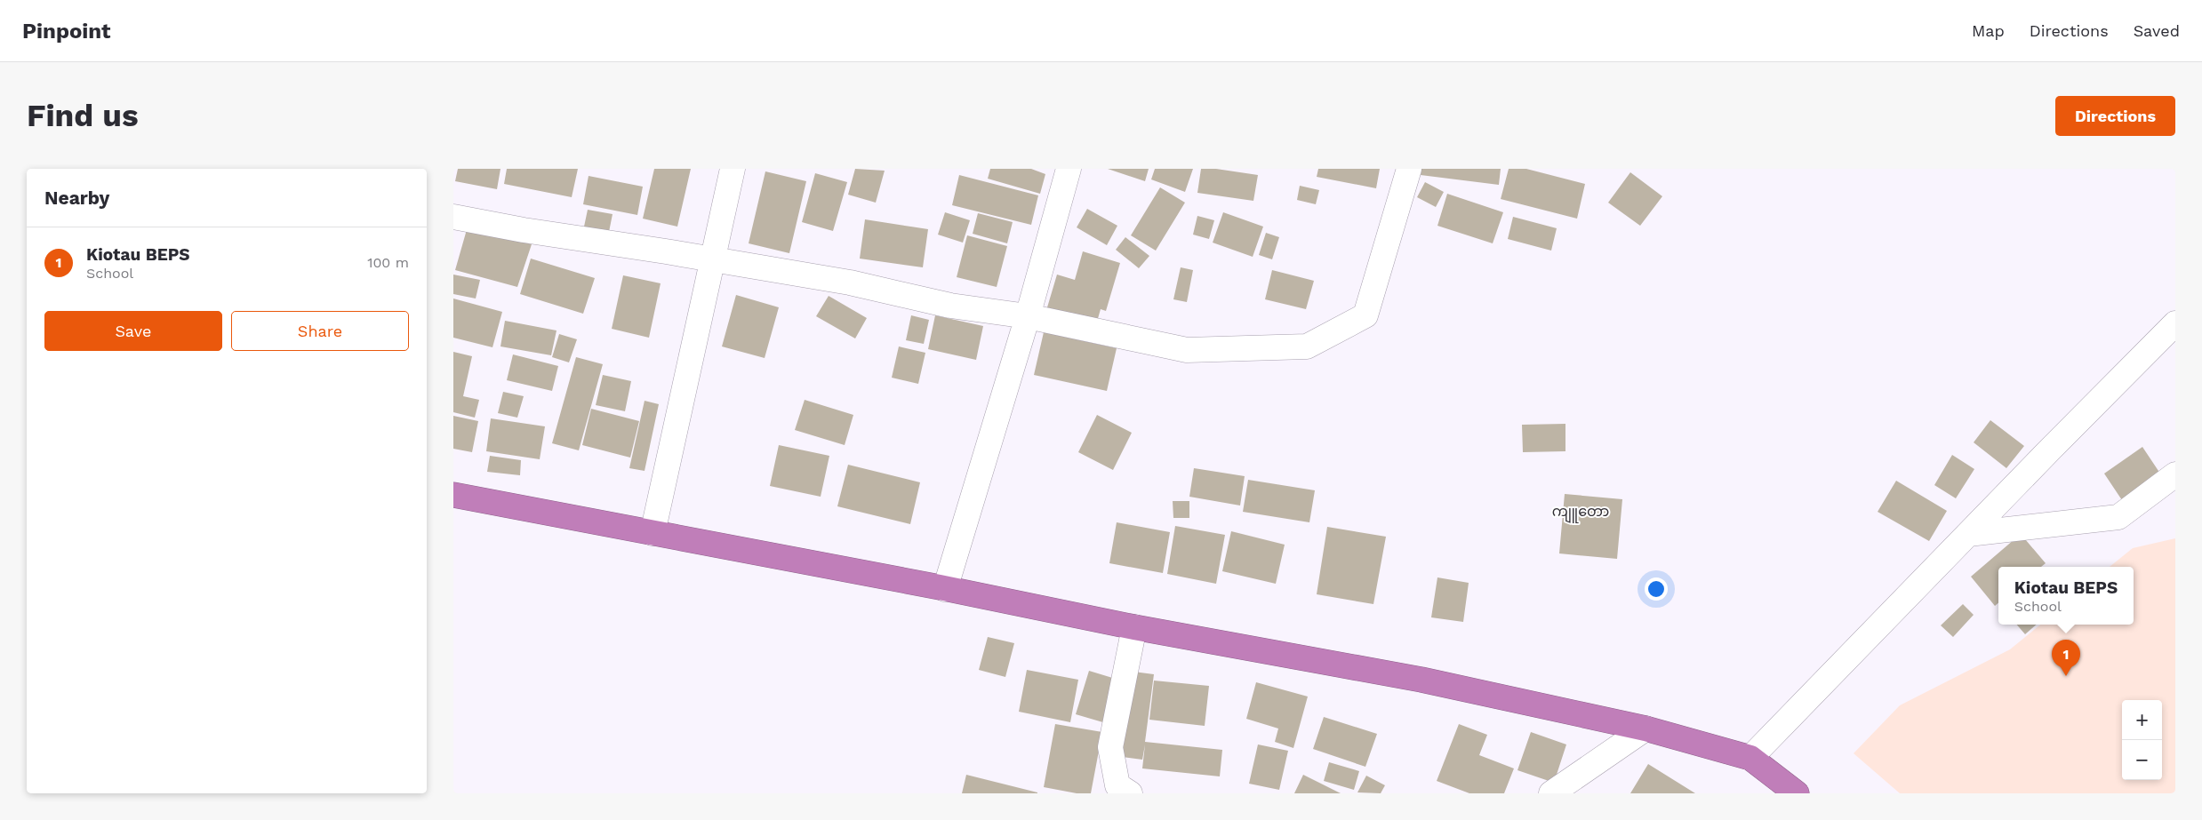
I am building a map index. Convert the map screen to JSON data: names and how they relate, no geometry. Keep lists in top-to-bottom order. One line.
{"districts":["ကျူတော"],"page":{"header":"Pinpoint","nav":["Map","Directions","Saved"],"buttons":["Directions",["Save","Share"]],"title":"Find us","heading":"Nearby","list":[{"mark":"1","name":"Kiotau BEPS","note":"School","value":"100 m"}],"popup":["Kiotau BEPS","School"],"pins":"1","map_buttons":["+","−"]}}
